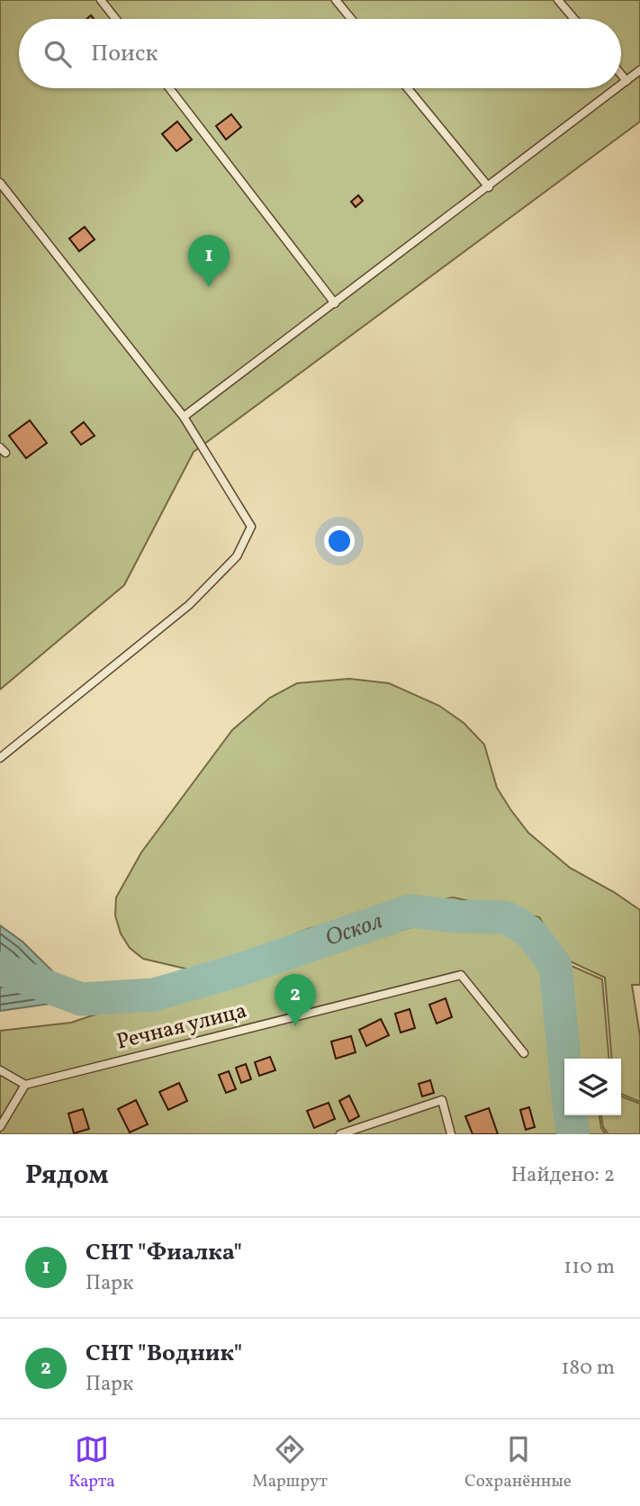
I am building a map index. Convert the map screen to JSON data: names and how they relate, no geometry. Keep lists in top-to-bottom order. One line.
{"streets":{"lane":["Речная улица"]},"water":["Оскол"],"page":{"search":"Поиск","pins":["1","2"],"heading":["Рядом","Найдено: 2"],"list":[{"mark":"1","name":"СНТ \"Фиалка\"","note":"Парк","value":"110 m"},{"mark":"2","name":"СНТ \"Водник\"","note":"Парк","value":"180 m"}],"nav":["Карта","Маршрут","Сохранённые"]}}
